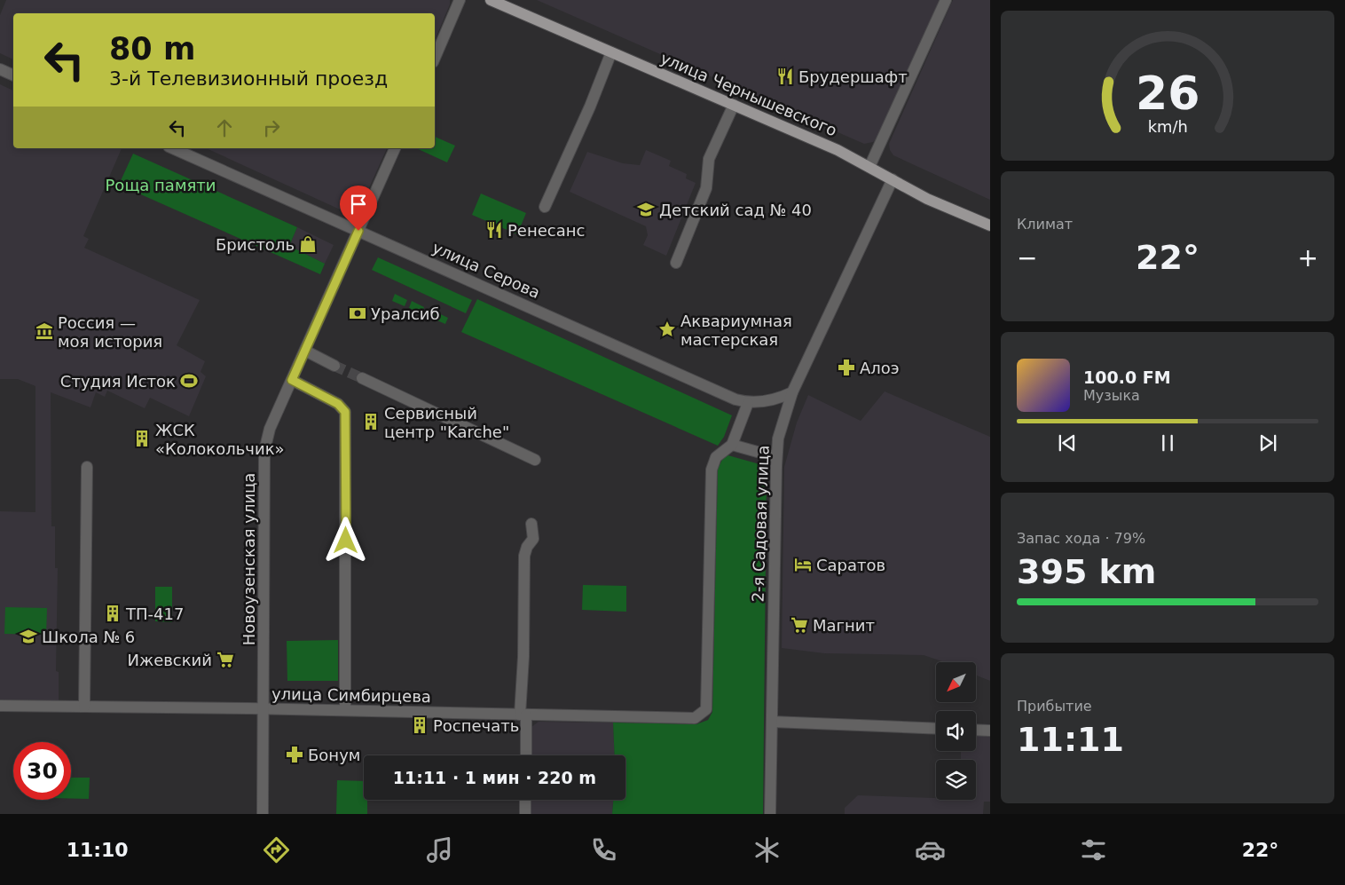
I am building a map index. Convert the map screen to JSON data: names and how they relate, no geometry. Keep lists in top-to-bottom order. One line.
{"streets":{"main road":["улица Чернышевского"],"street":["улица Серова","2-я Садовая улица","Новоузенская улица","улица Симбирцева"]},"crossings":[["улица Чернышевского","2-я Садовая улица"],["улица Серова","2-я Садовая улица"],["улица Серова","Новоузенская улица"],["2-я Садовая улица","улица Симбирцева"],["Новоузенская улица","улица Симбирцева"]],"parks":["Роща памяти"],"places":{"restaurant":["Брудершафт","Ренесанс"],"school or university":["Детский сад № 40","Школа № 6"],"shop":["Бристоль"],"bank":["Уралсиб"],"place":["Аквариумная мастерская"],"museum":["Россия — моя история"],"pharmacy":["Алоэ","Бонум"],"sports":["Студия Исток"],"building":["Сервисный центр \"Karche\"","ЖСК «Колокольчик»","ТП-417","Роспечать"],"hotel":["Саратов"],"supermarket":["Магнит","Ижевский"]},"north":"bottom left","page":{"turn":["80 m","3-й Телевизионный проезд"],"tile":["Климат",["Запас хода · 79%","395 km"],["Прибытие","11:11"]],"heat":["−","22°","+"],"song":["100.0 FM","Музыка"],"limit":"30","trip":"11:11 · 1 мин · 220 m","tabs":["11:10","22°"],"gauge":["26","km/h"]}}
